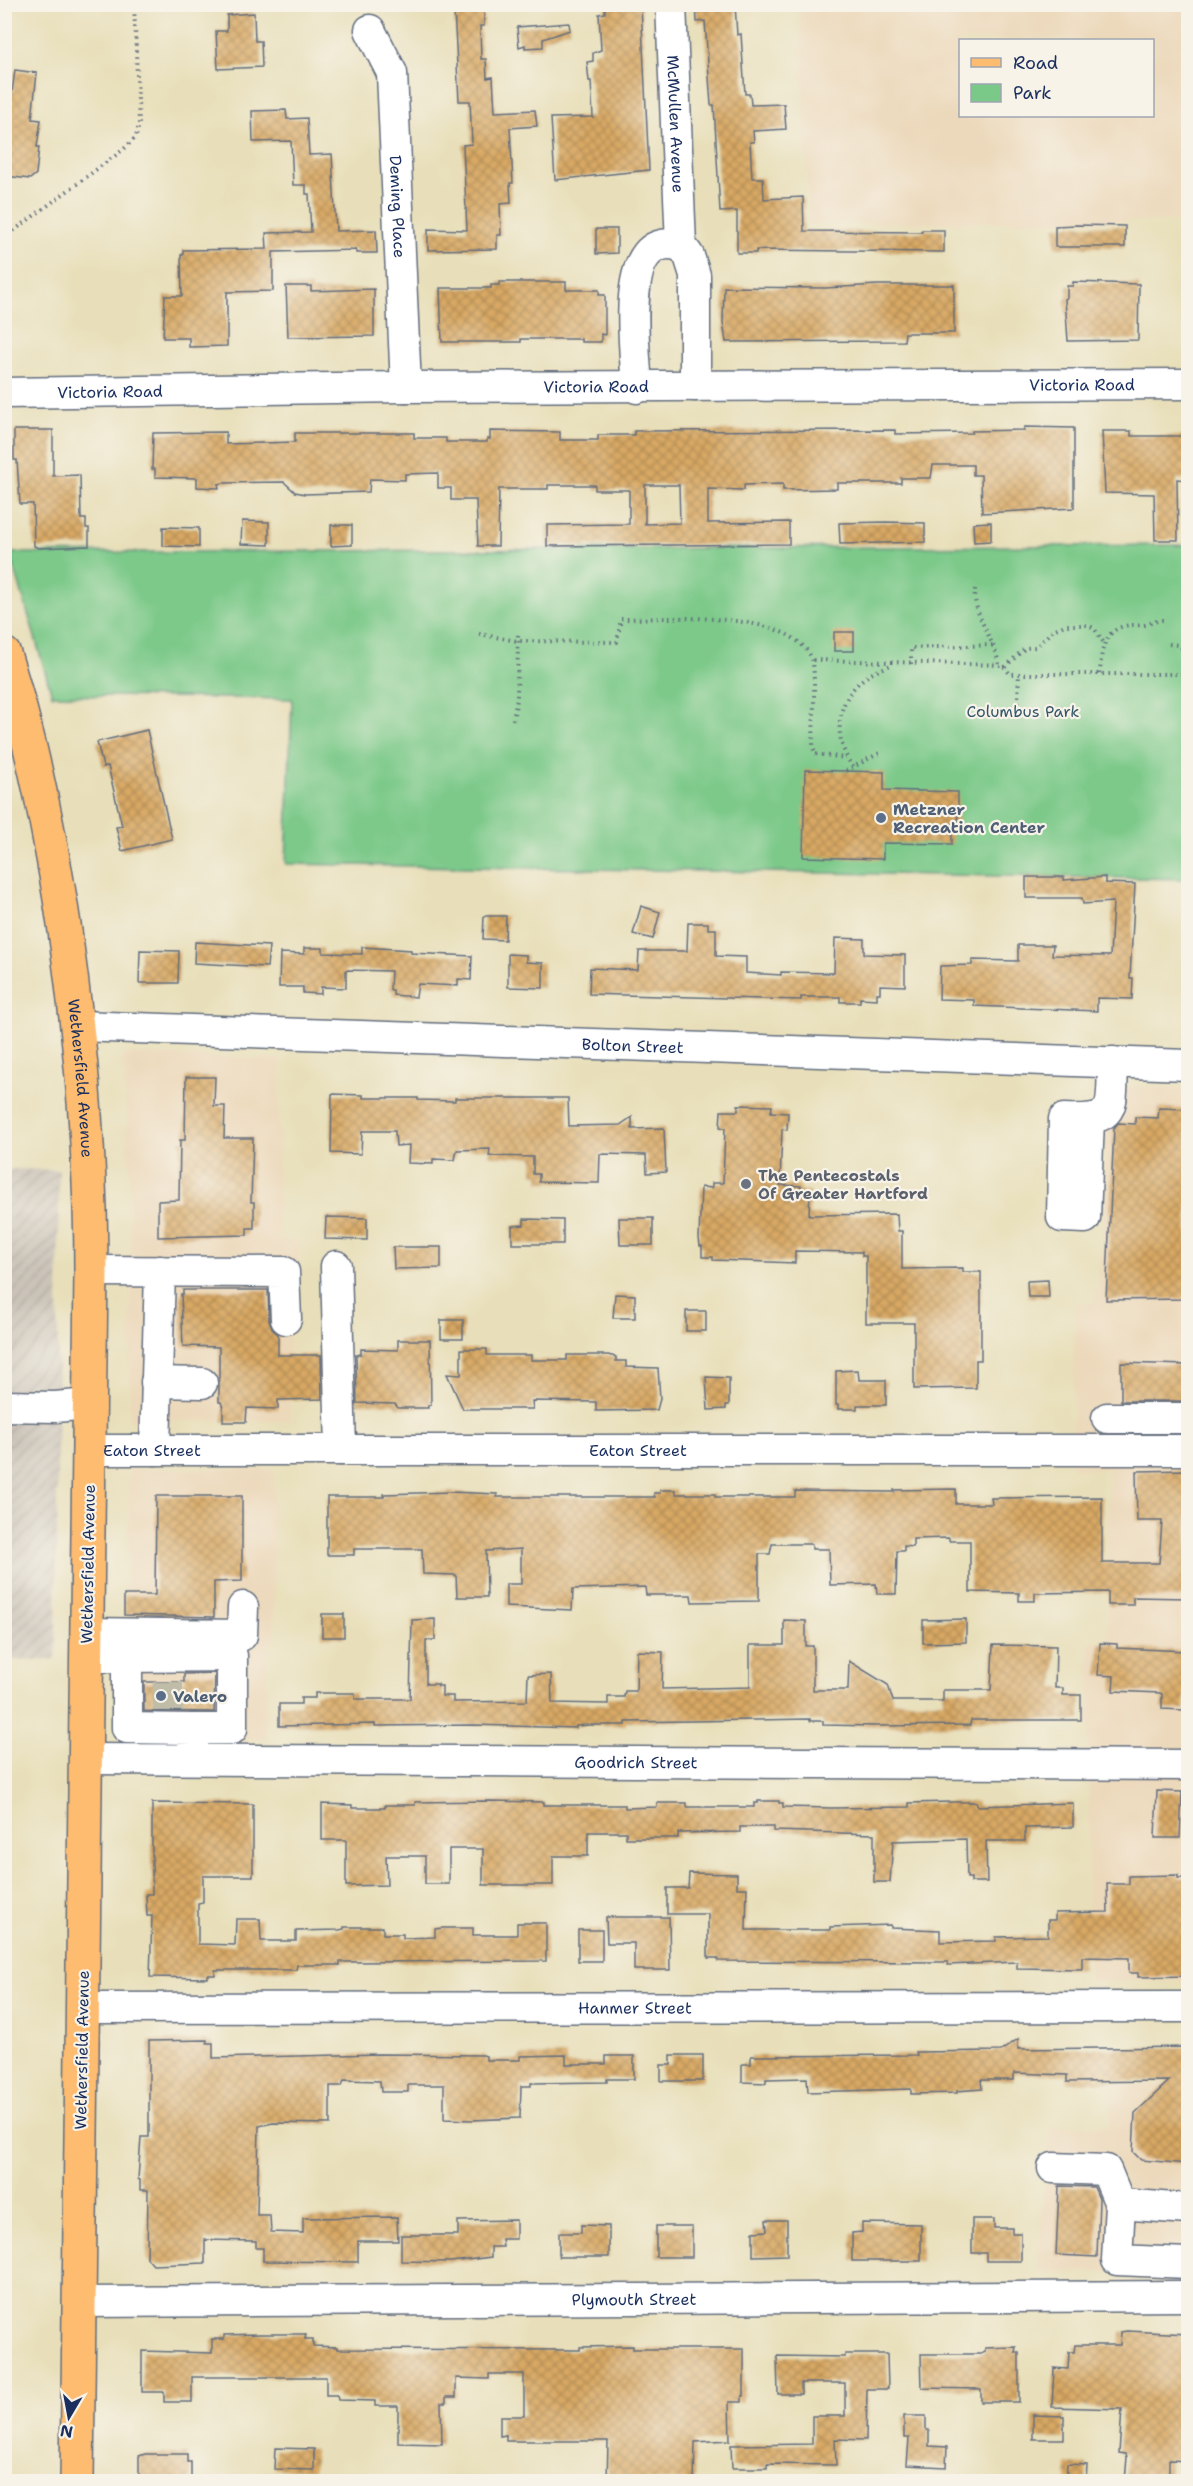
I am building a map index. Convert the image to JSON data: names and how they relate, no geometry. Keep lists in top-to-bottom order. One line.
{"streets":{"main road":["Wethersfield Avenue"],"street":["McMullen Avenue","Deming Place","Victoria Road","Bolton Street","Eaton Street","Goodrich Street","Hanmer Street","Plymouth Street"]},"crossings":[["McMullen Avenue","Victoria Road"],["Deming Place","Victoria Road"],["Bolton Street","Wethersfield Avenue"],["Wethersfield Avenue","Eaton Street"],["Wethersfield Avenue","Goodrich Street"],["Wethersfield Avenue","Hanmer Street"],["Wethersfield Avenue","Plymouth Street"]],"parks":["Columbus Park"],"places":["Metzner Recreation Center","The Pentecostals Of Greater Hartford","Valero"],"legend":["Road","Park"],"north":"bottom"}
